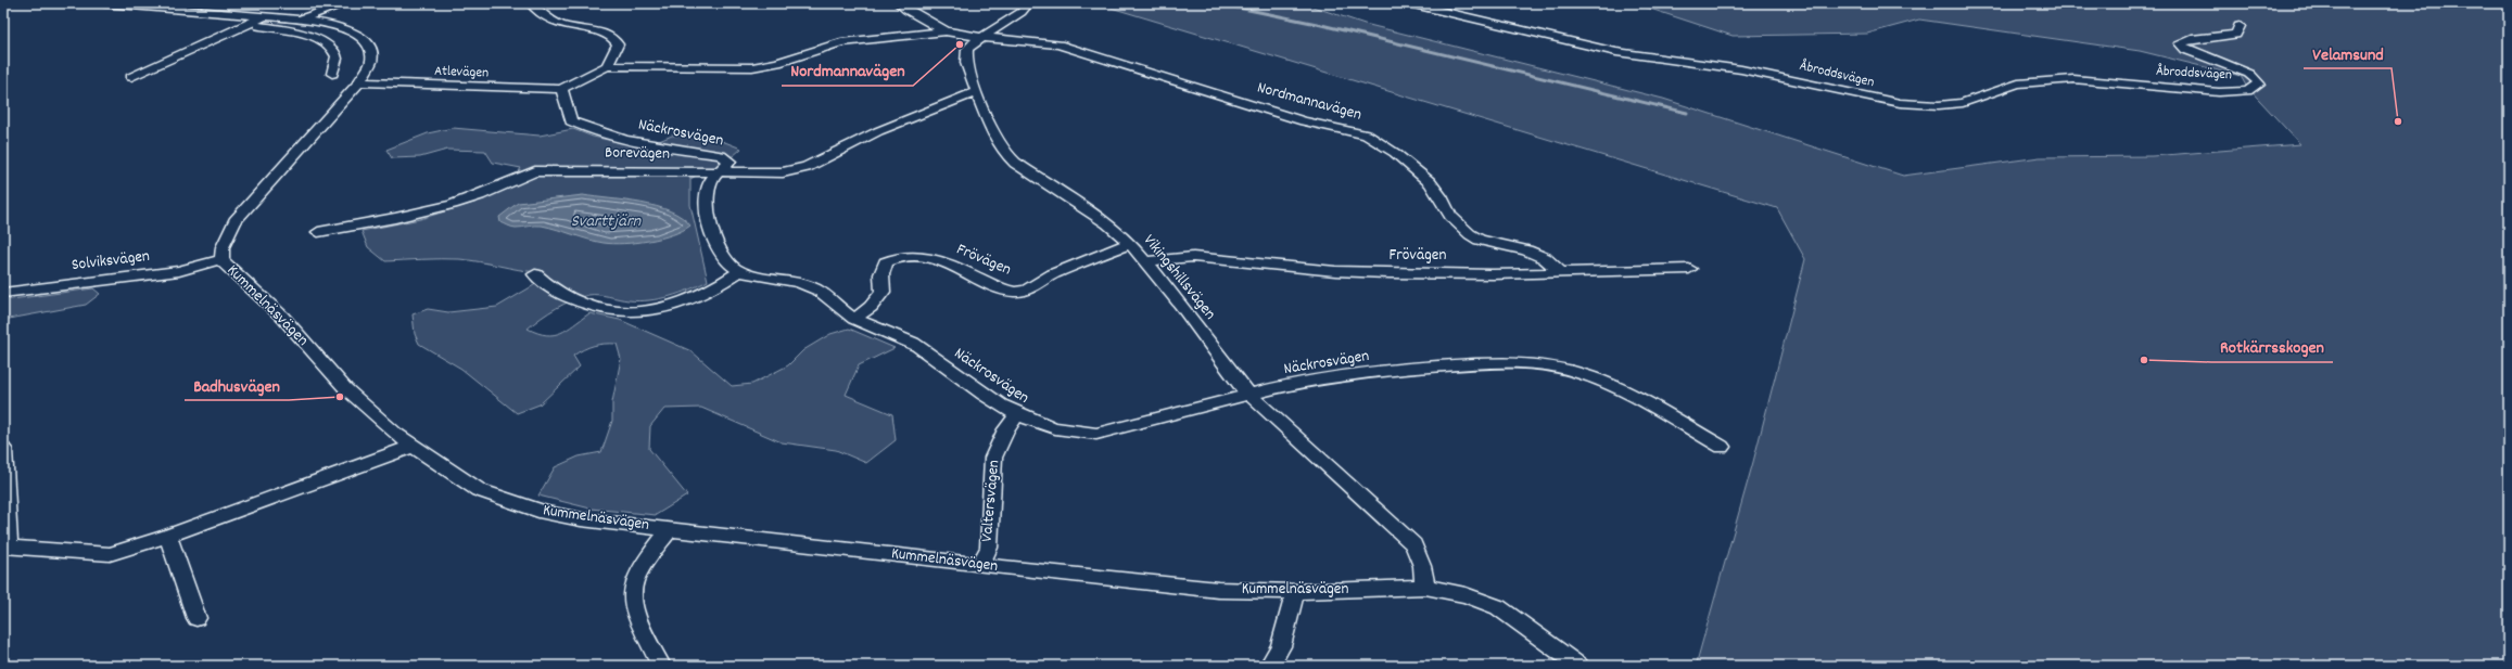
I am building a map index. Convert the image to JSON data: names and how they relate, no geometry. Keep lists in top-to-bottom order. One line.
{"streets":{"street":["Atlevägen","Åbroddsvägen","Nordmannavägen","Näckrosvägen","Borevägen","Frövägen","Solviksvägen","Vikingshillsvägen","Kummelnäsvägen","Valtersvägen"]},"crossings":[["Atlevägen","Näckrosvägen"],["Atlevägen","Kummelnäsvägen"],["Nordmannavägen","Frövägen"],["Nordmannavägen","Vikingshillsvägen"],["Näckrosvägen","Borevägen"],["Näckrosvägen","Frövägen"],["Näckrosvägen","Vikingshillsvägen"],["Näckrosvägen","Valtersvägen"],["Borevägen","Vikingshillsvägen"],["Frövägen","Vikingshillsvägen"],["Solviksvägen","Kummelnäsvägen"],["Vikingshillsvägen","Kummelnäsvägen"],["Kummelnäsvägen","Valtersvägen"]],"water":["Svarttjärn"],"places":["Nordmannavägen","Velamsund","Rotkärrsskogen","Badhusvägen"]}
